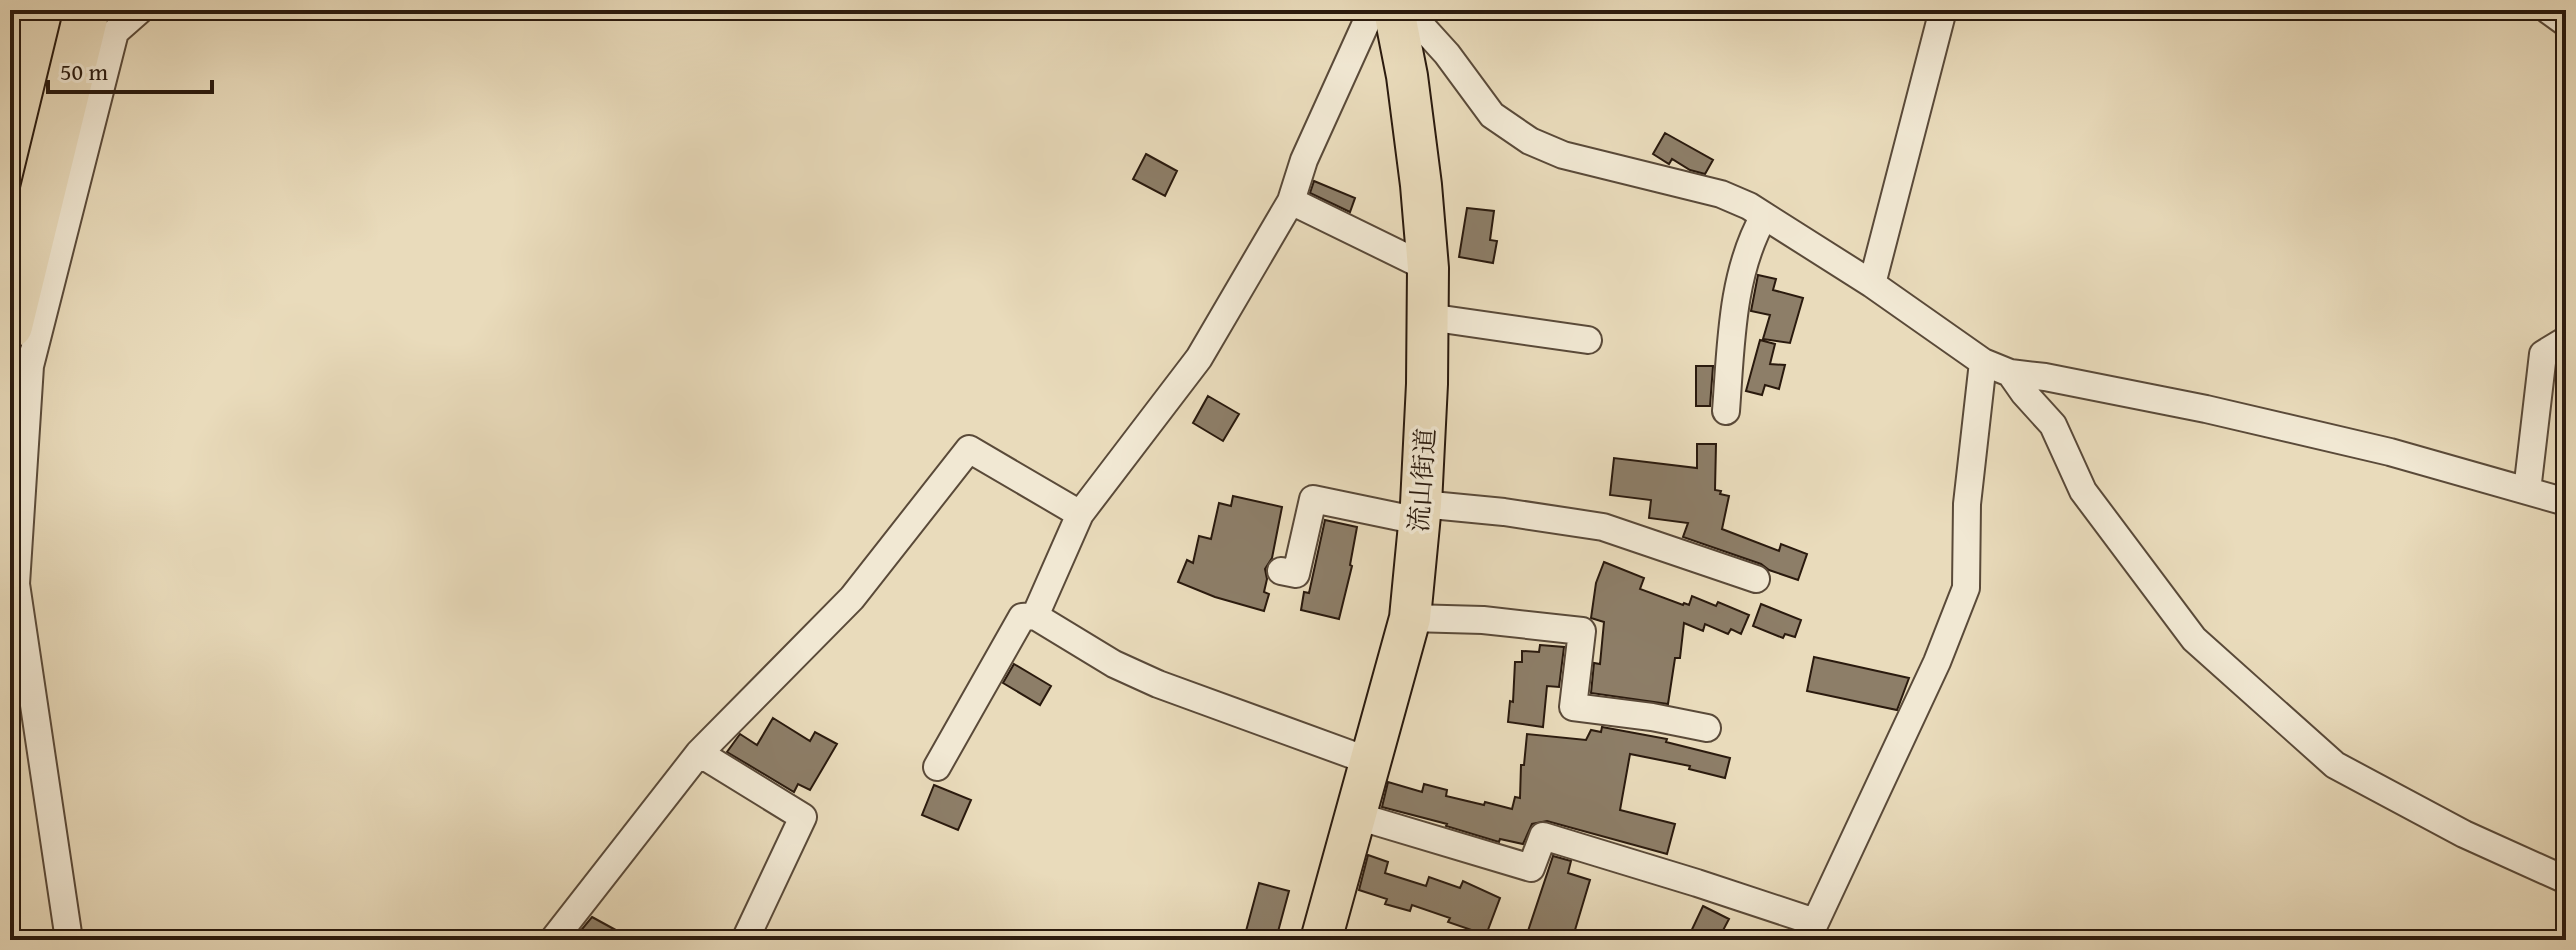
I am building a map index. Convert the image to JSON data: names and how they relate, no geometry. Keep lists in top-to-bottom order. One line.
{"streets":{"main road":["流山街道"]},"scale_bar":"50 m"}
